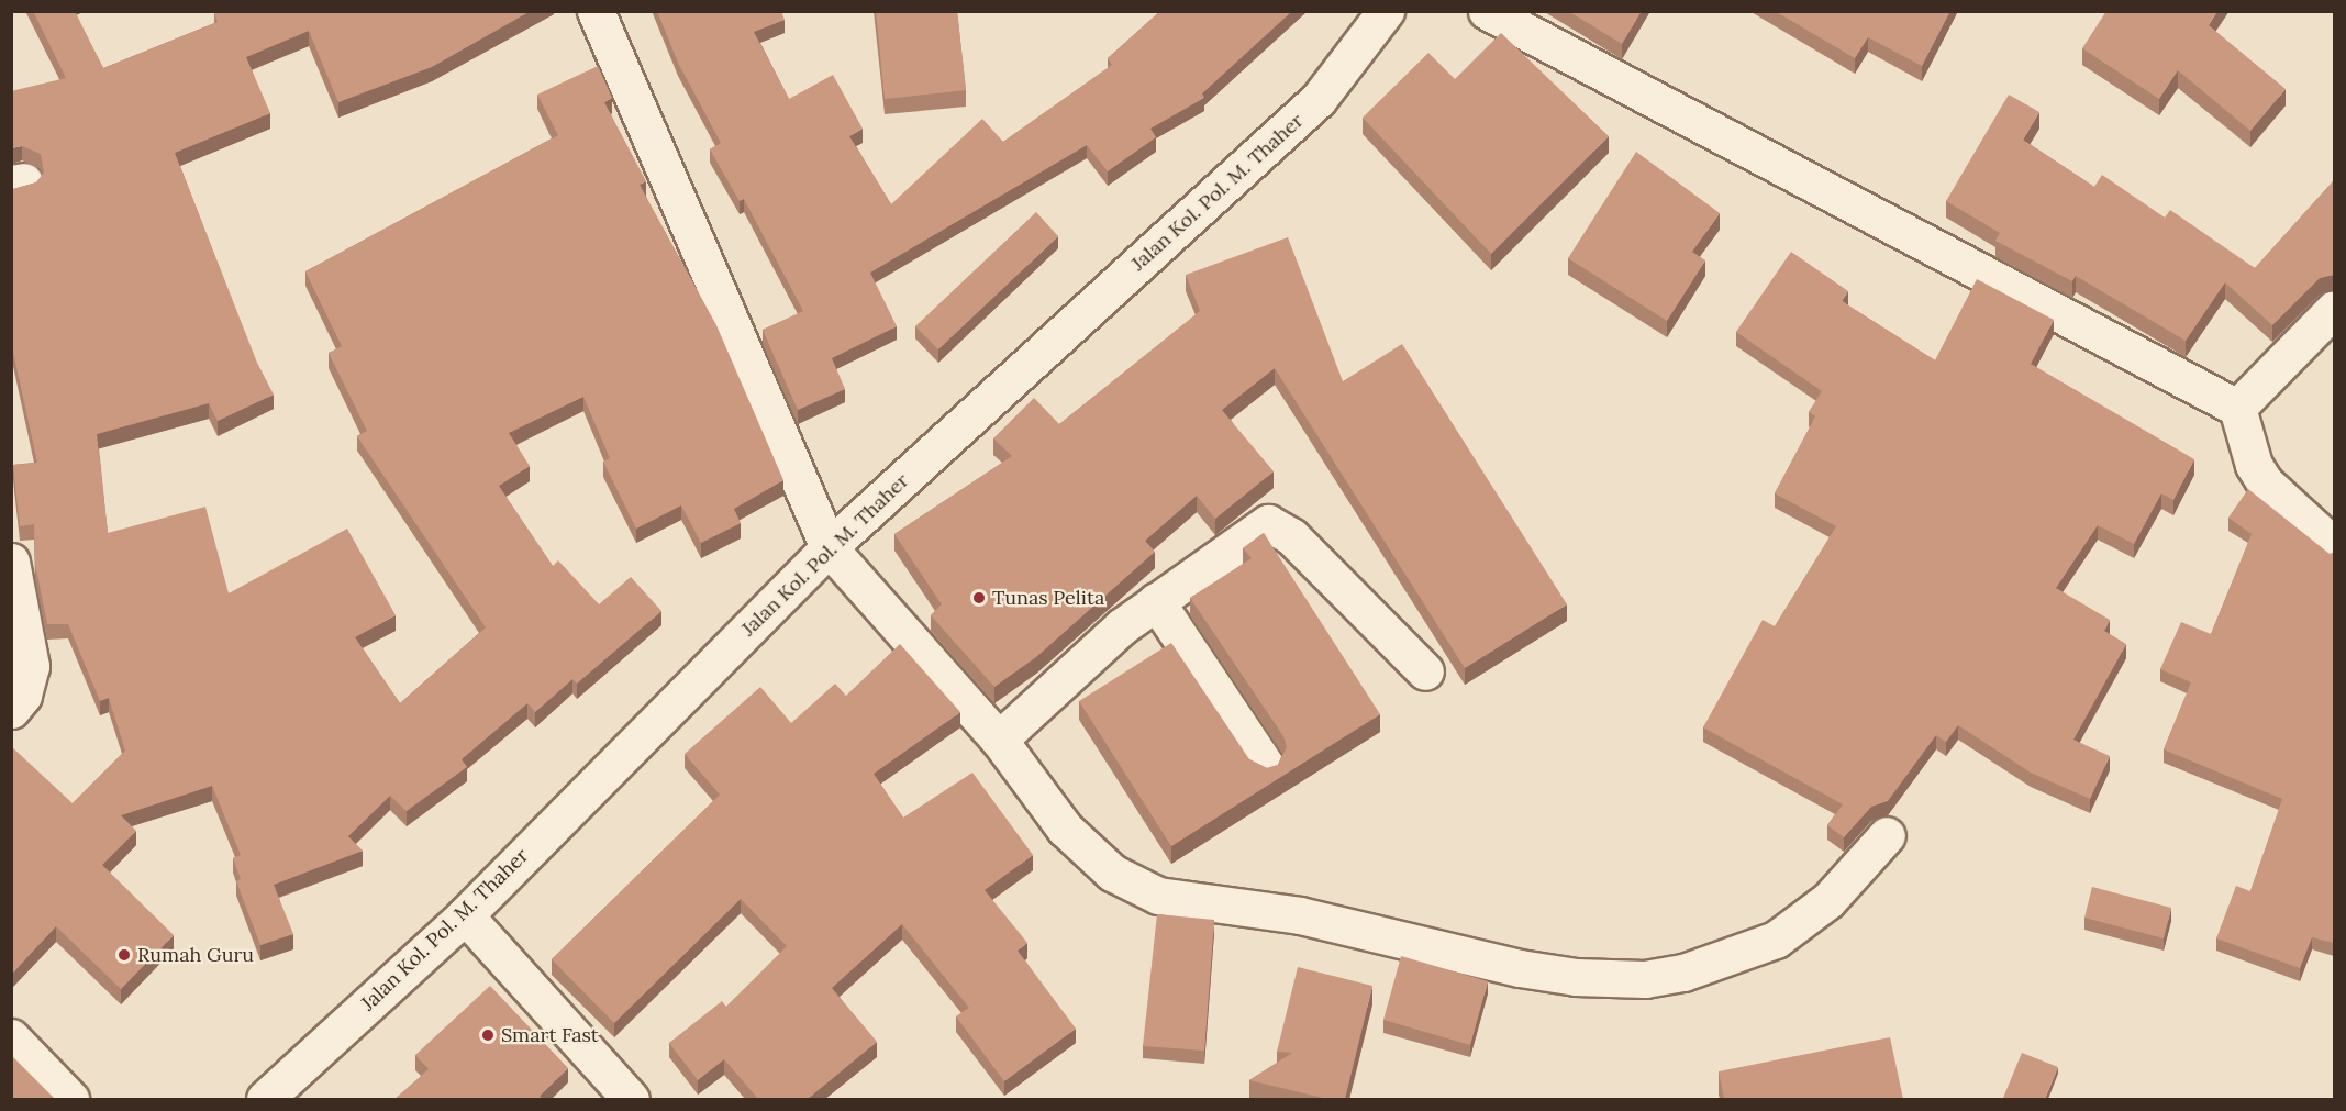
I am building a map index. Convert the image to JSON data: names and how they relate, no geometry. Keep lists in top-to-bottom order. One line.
{"streets":{"street":["Jalan Kol. Pol. M. Thaher"]},"places":["Tunas Pelita","Rumah Guru","Smart Fast"]}
